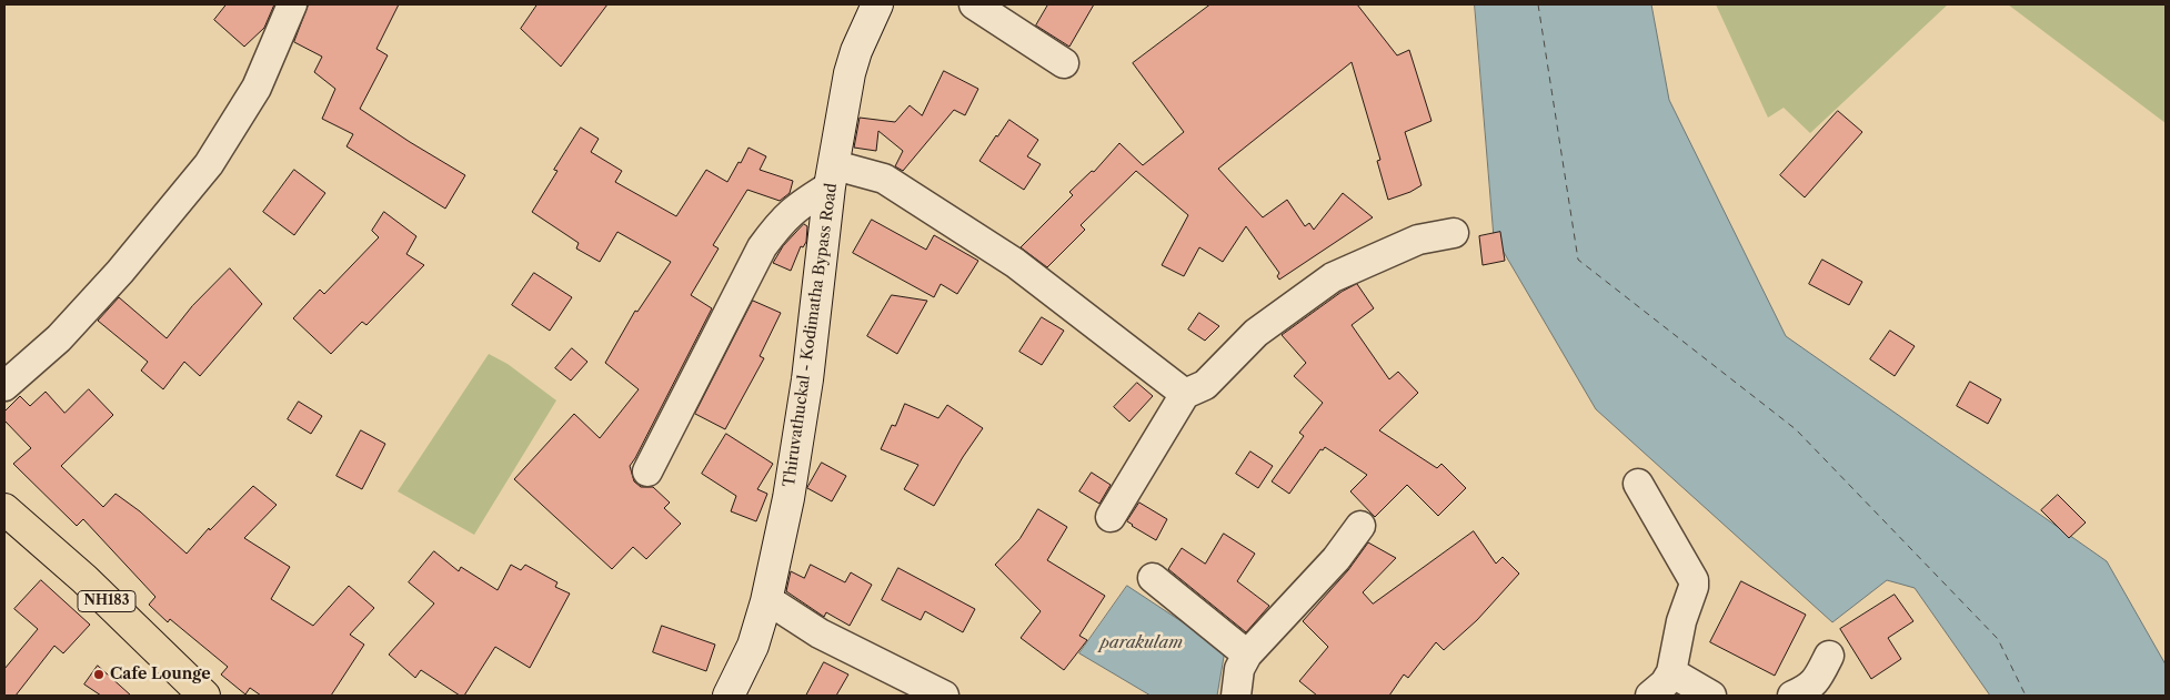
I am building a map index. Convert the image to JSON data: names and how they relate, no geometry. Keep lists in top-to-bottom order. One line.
{"streets":{"highway":["NH183"],"main road":["Thiruvathuckal - Kodimatha Bypass Road"]},"water":["parakulam"],"places":["Cafe Lounge"]}
